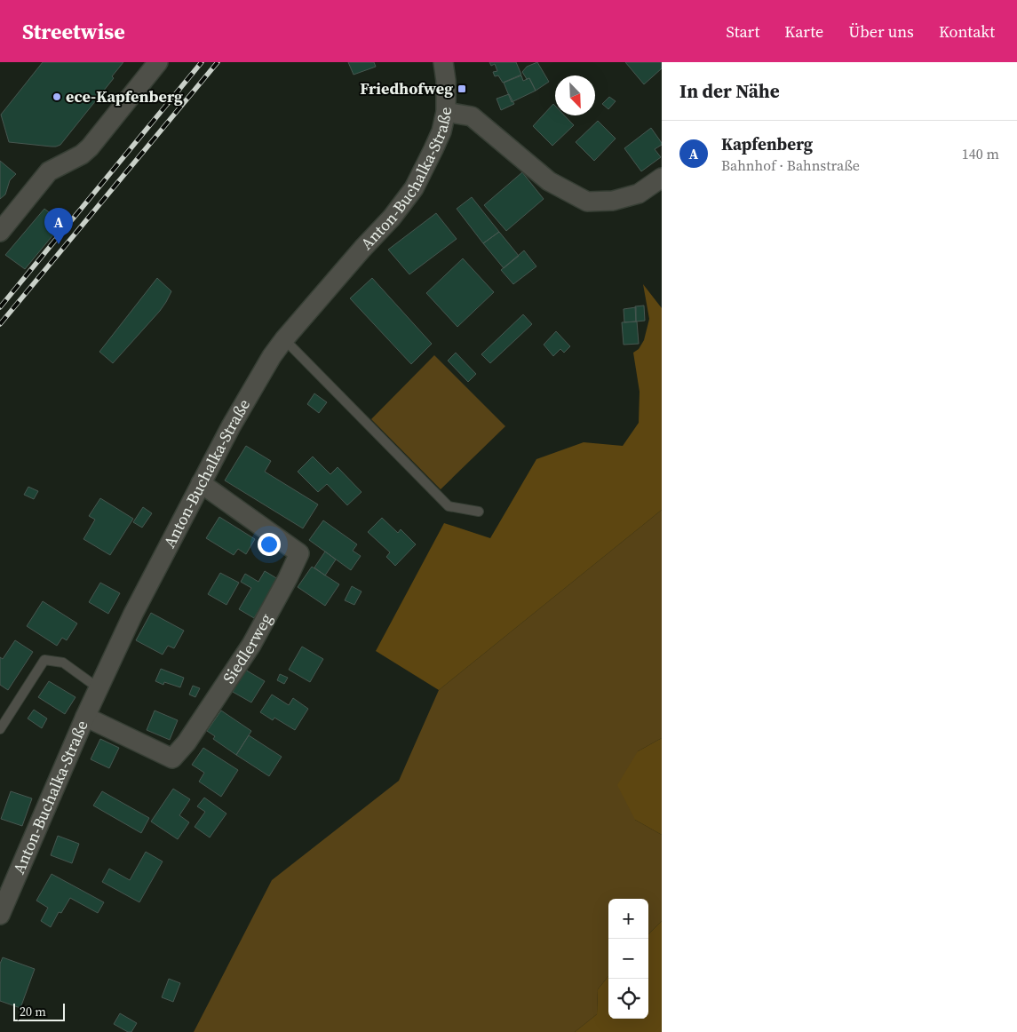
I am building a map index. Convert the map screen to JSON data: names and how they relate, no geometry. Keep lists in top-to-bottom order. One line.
{"streets":{"street":["Anton-Buchalka-Straße","Siedlerweg"]},"crossings":[["Anton-Buchalka-Straße","Siedlerweg"]],"places":{"transit":["Friedhofweg"],"other":["ece-Kapfenberg"]},"scale_bar":"20 m","north":"bottom right","page":{"header":"Streetwise","nav":["Start","Karte","Über uns","Kontakt"],"heading":"In der Nähe","list":[{"mark":"A","name":"Kapfenberg","note":"Bahnhof · Bahnstraße","value":"140 m"}],"pins":"A","map_buttons":["+","−"],"scale":"20 m"}}
